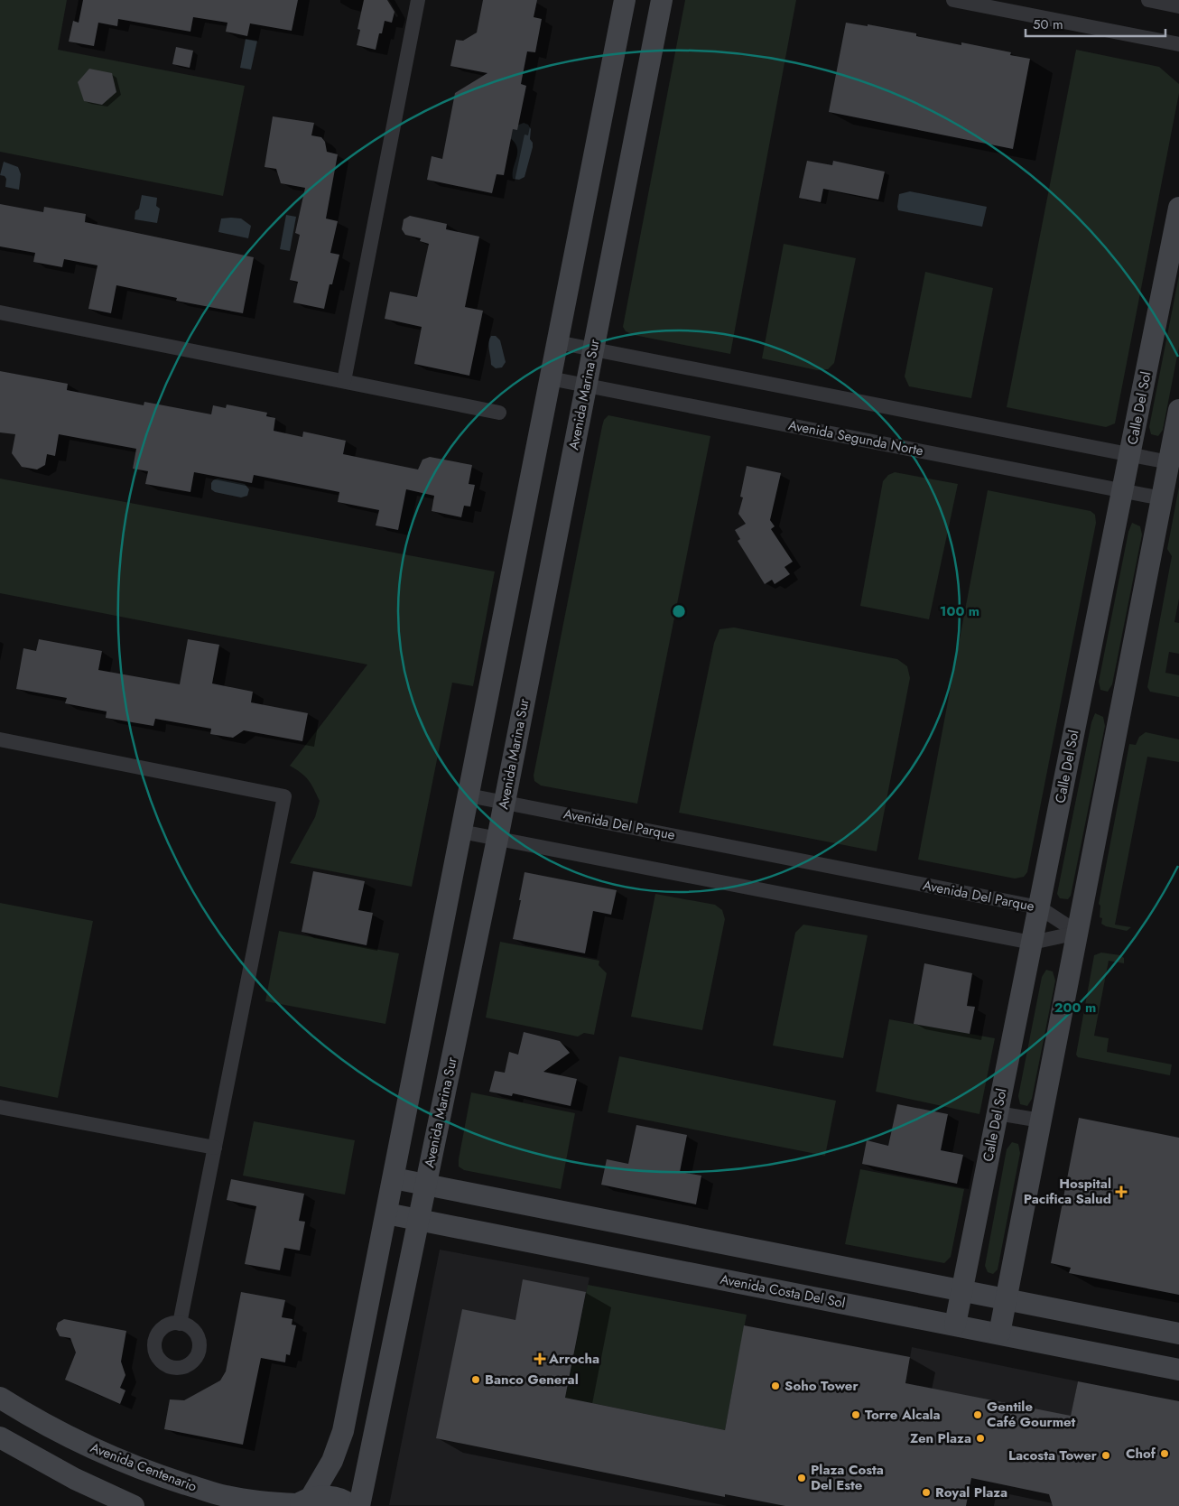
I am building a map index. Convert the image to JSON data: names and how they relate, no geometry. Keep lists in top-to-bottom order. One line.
{"streets":{"street":["Avenida Marina Sur","Calle Del Sol","Avenida Segunda Norte","Avenida Del Parque","Avenida Costa Del Sol","Avenida Centenario"]},"crossings":[["Avenida Marina Sur","Avenida Segunda Norte"],["Avenida Marina Sur","Avenida Del Parque"],["Avenida Marina Sur","Avenida Costa Del Sol"],["Calle Del Sol","Avenida Segunda Norte"],["Calle Del Sol","Avenida Del Parque"],["Calle Del Sol","Avenida Costa Del Sol"]],"places":{"health":["Hospital Pacifica Salud","Arrocha"],"other":["Banco General","Soho Tower","Torre Alcala","Gentile Café Gourmet","Zen Plaza","Chof","Lacosta Tower","Plaza Costa Del Este","Royal Plaza"]},"scale_bar":"50 m","rings":["100 m","200 m"]}
